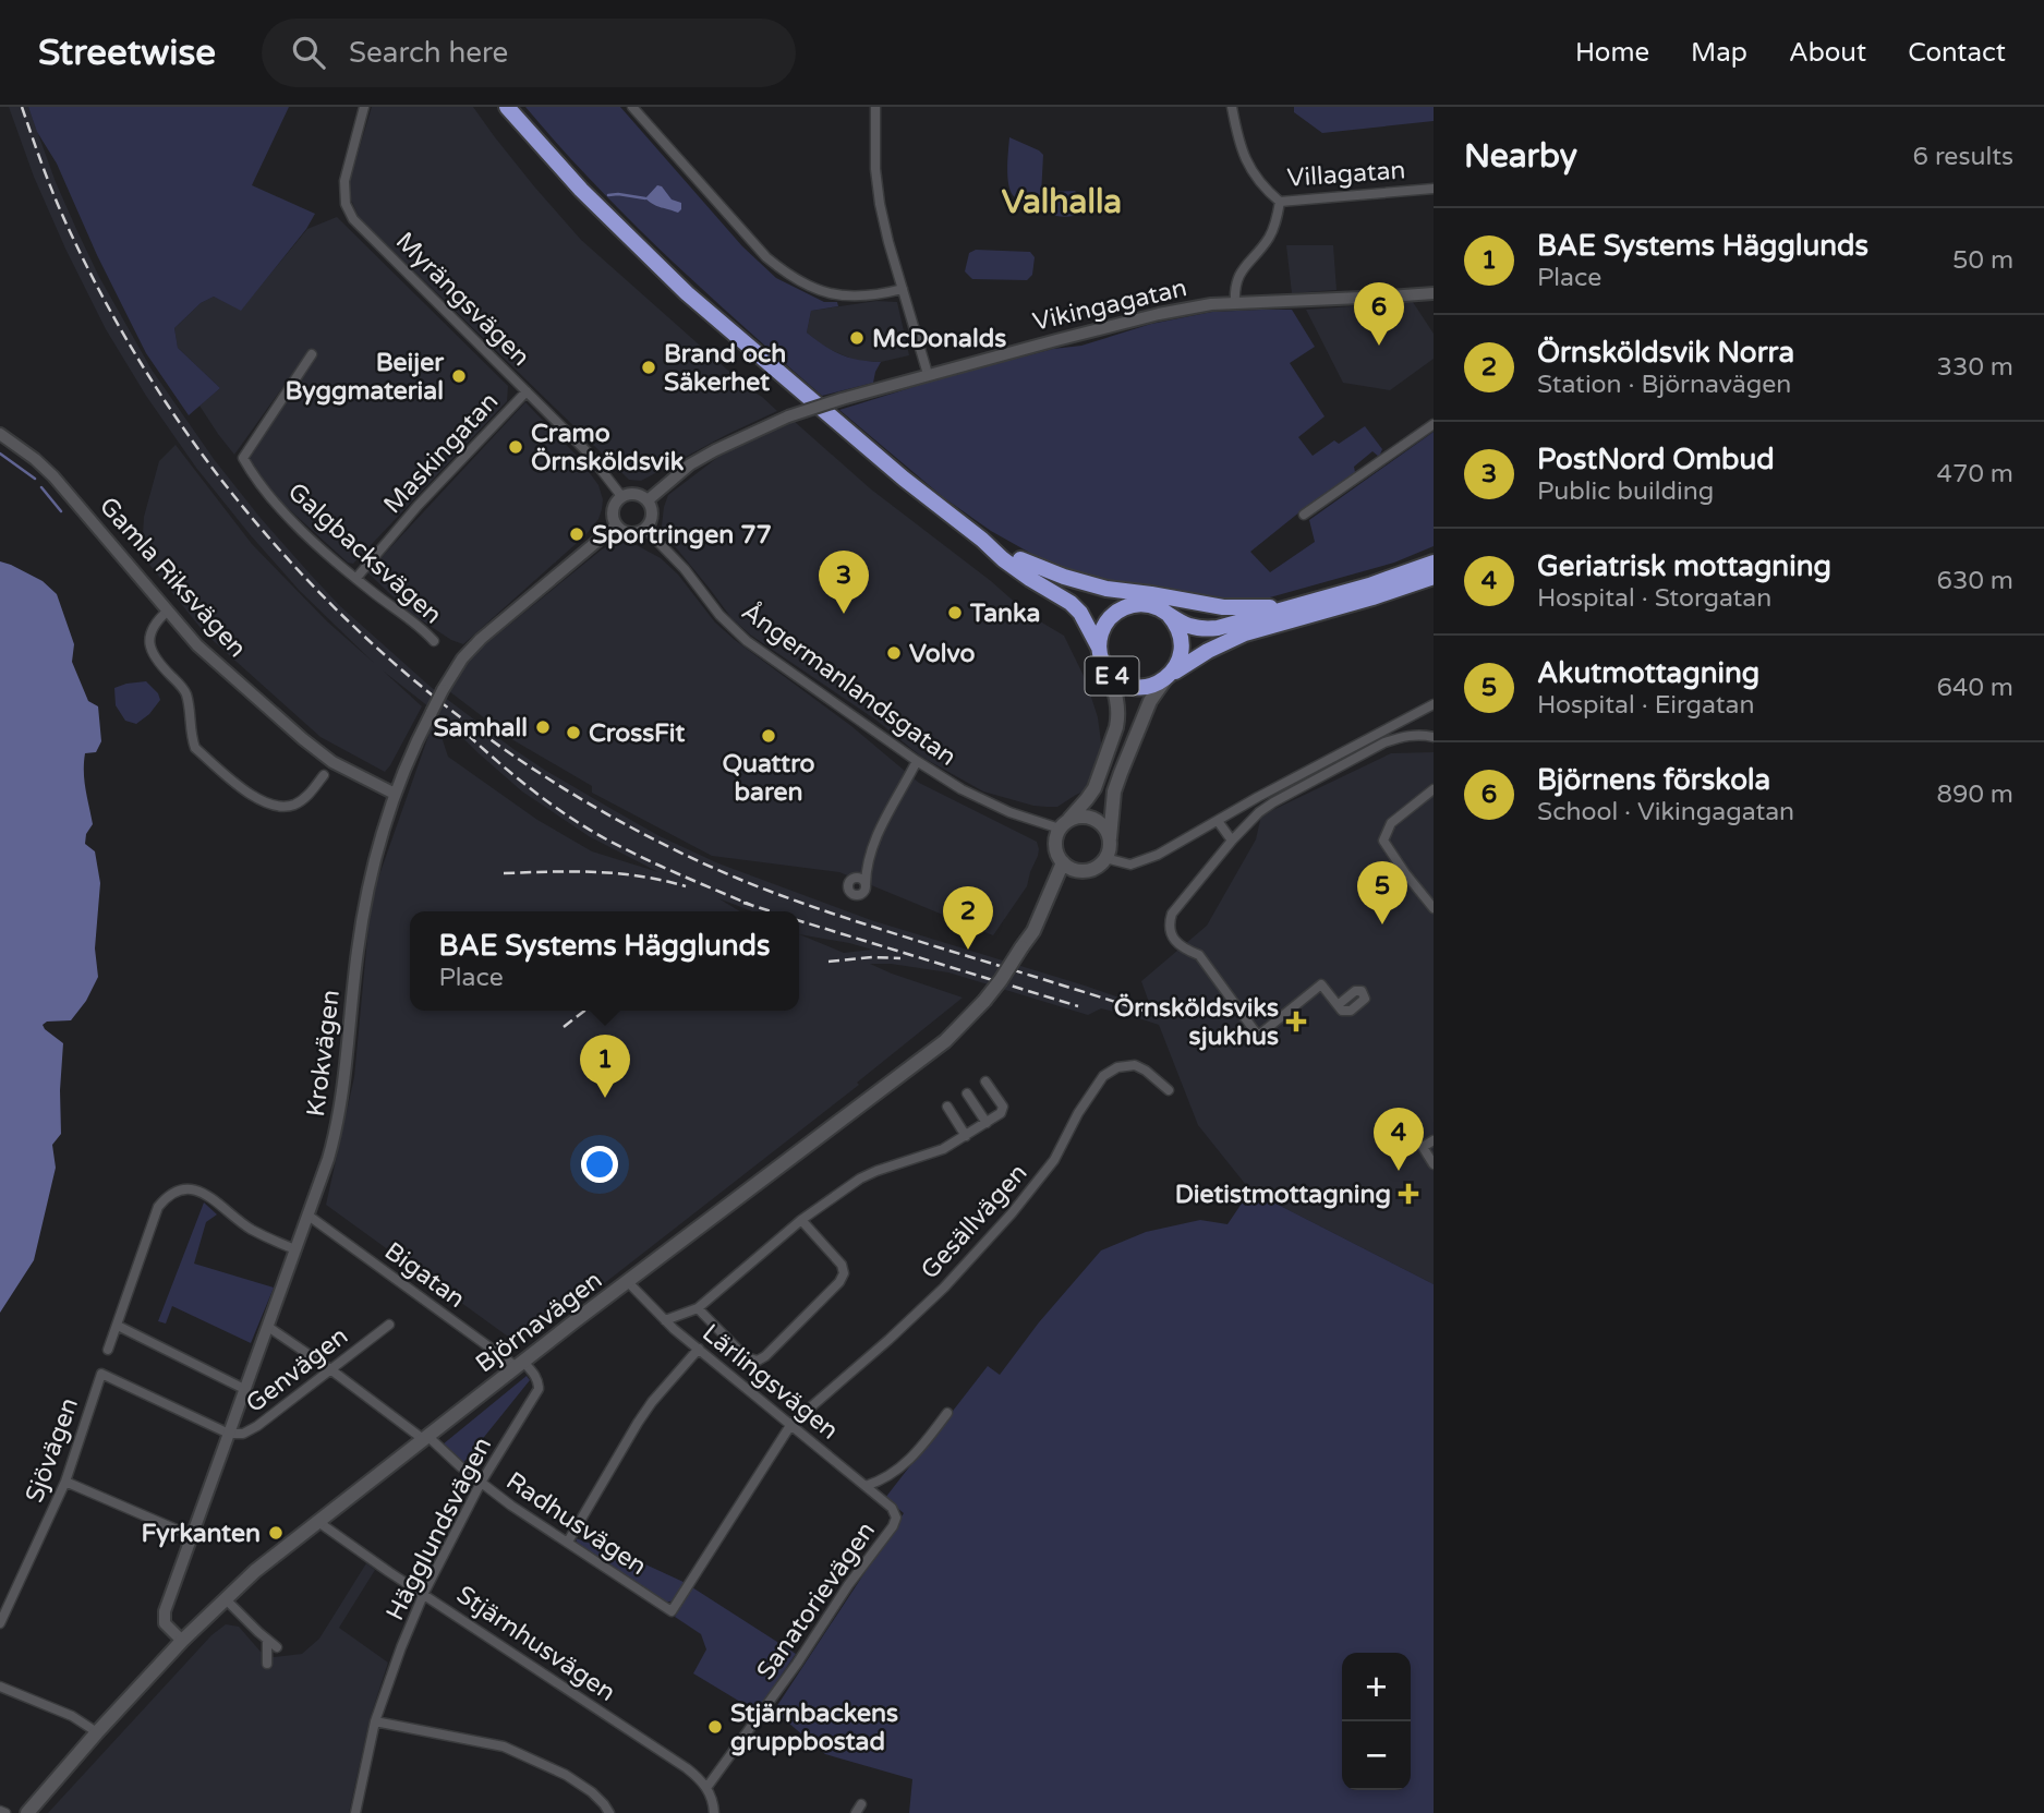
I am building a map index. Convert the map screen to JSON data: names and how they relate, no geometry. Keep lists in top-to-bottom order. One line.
{"streets":{"highway":["E 4"],"main road":["Björnavägen"],"street":["Villagatan","Myrängsvägen","Vikingagatan","Maskingatan","Galgbacksvägen","Gamla Riksvägen","Ångermanlandsgatan","Krokvägen","Gesällvägen","Bigatan","Genvägen","Lärlingsvägen","Sjövägen","Radhusvägen","Hägglundsvägen","Sanatorievägen","Stjärnhusvägen"]},"crossings":[["Myrängsvägen","Vikingagatan"],["Myrängsvägen","Maskingatan"],["Myrängsvägen","Ångermanlandsgatan"],["Myrängsvägen","Krokvägen"],["Vikingagatan","Ångermanlandsgatan"],["Vikingagatan","Krokvägen"],["Maskingatan","Galgbacksvägen"],["Gamla Riksvägen","Krokvägen"],["Ångermanlandsgatan","Krokvägen"],["Ångermanlandsgatan","Björnavägen"],["Krokvägen","Bigatan"],["Krokvägen","Björnavägen"],["Krokvägen","Genvägen"],["Krokvägen","Radhusvägen"],["Gesällvägen","Lärlingsvägen"],["Gesällvägen","Radhusvägen"],["Bigatan","Björnavägen"],["Bigatan","Hägglundsvägen"],["Björnavägen","Lärlingsvägen"],["Björnavägen","Radhusvägen"],["Björnavägen","Hägglundsvägen"],["Björnavägen","Stjärnhusvägen"],["Genvägen","Sjövägen"],["Genvägen","Radhusvägen"],["Lärlingsvägen","Radhusvägen"],["Lärlingsvägen","Sanatorievägen"],["Radhusvägen","Hägglundsvägen"],["Hägglundsvägen","Stjärnhusvägen"],["Sanatorievägen","Stjärnhusvägen"]],"districts":["Valhalla"],"places":{"other":["McDonalds","Brand och Säkerhet","Beijer Byggmaterial","Cramo Örnsköldsvik","Sportringen 77","Tanka","Volvo","Samhall","CrossFit","Quattro baren","Fyrkanten","Stjärnbackens gruppbostad"],"health":["Örnsköldsviks sjukhus","Dietistmottagning"]},"page":{"header":"Streetwise","search":"Search here","nav":["Home","Map","About","Contact"],"heading":["Nearby","6 results"],"list":[{"mark":"1","name":"BAE Systems Hägglunds","note":"Place","value":"50 m"},{"mark":"2","name":"Örnsköldsvik Norra","note":"Station · Björnavägen","value":"330 m"},{"mark":"3","name":"PostNord Ombud","note":"Public building","value":"470 m"},{"mark":"4","name":"Geriatrisk mottagning","note":"Hospital · Storgatan","value":"630 m"},{"mark":"5","name":"Akutmottagning","note":"Hospital · Eirgatan","value":"640 m"},{"mark":"6","name":"Björnens förskola","note":"School · Vikingagatan","value":"890 m"}],"pins":["6","3","5","2","1","4"],"popup":["BAE Systems Hägglunds","Place"],"map_buttons":["+","−"]}}
